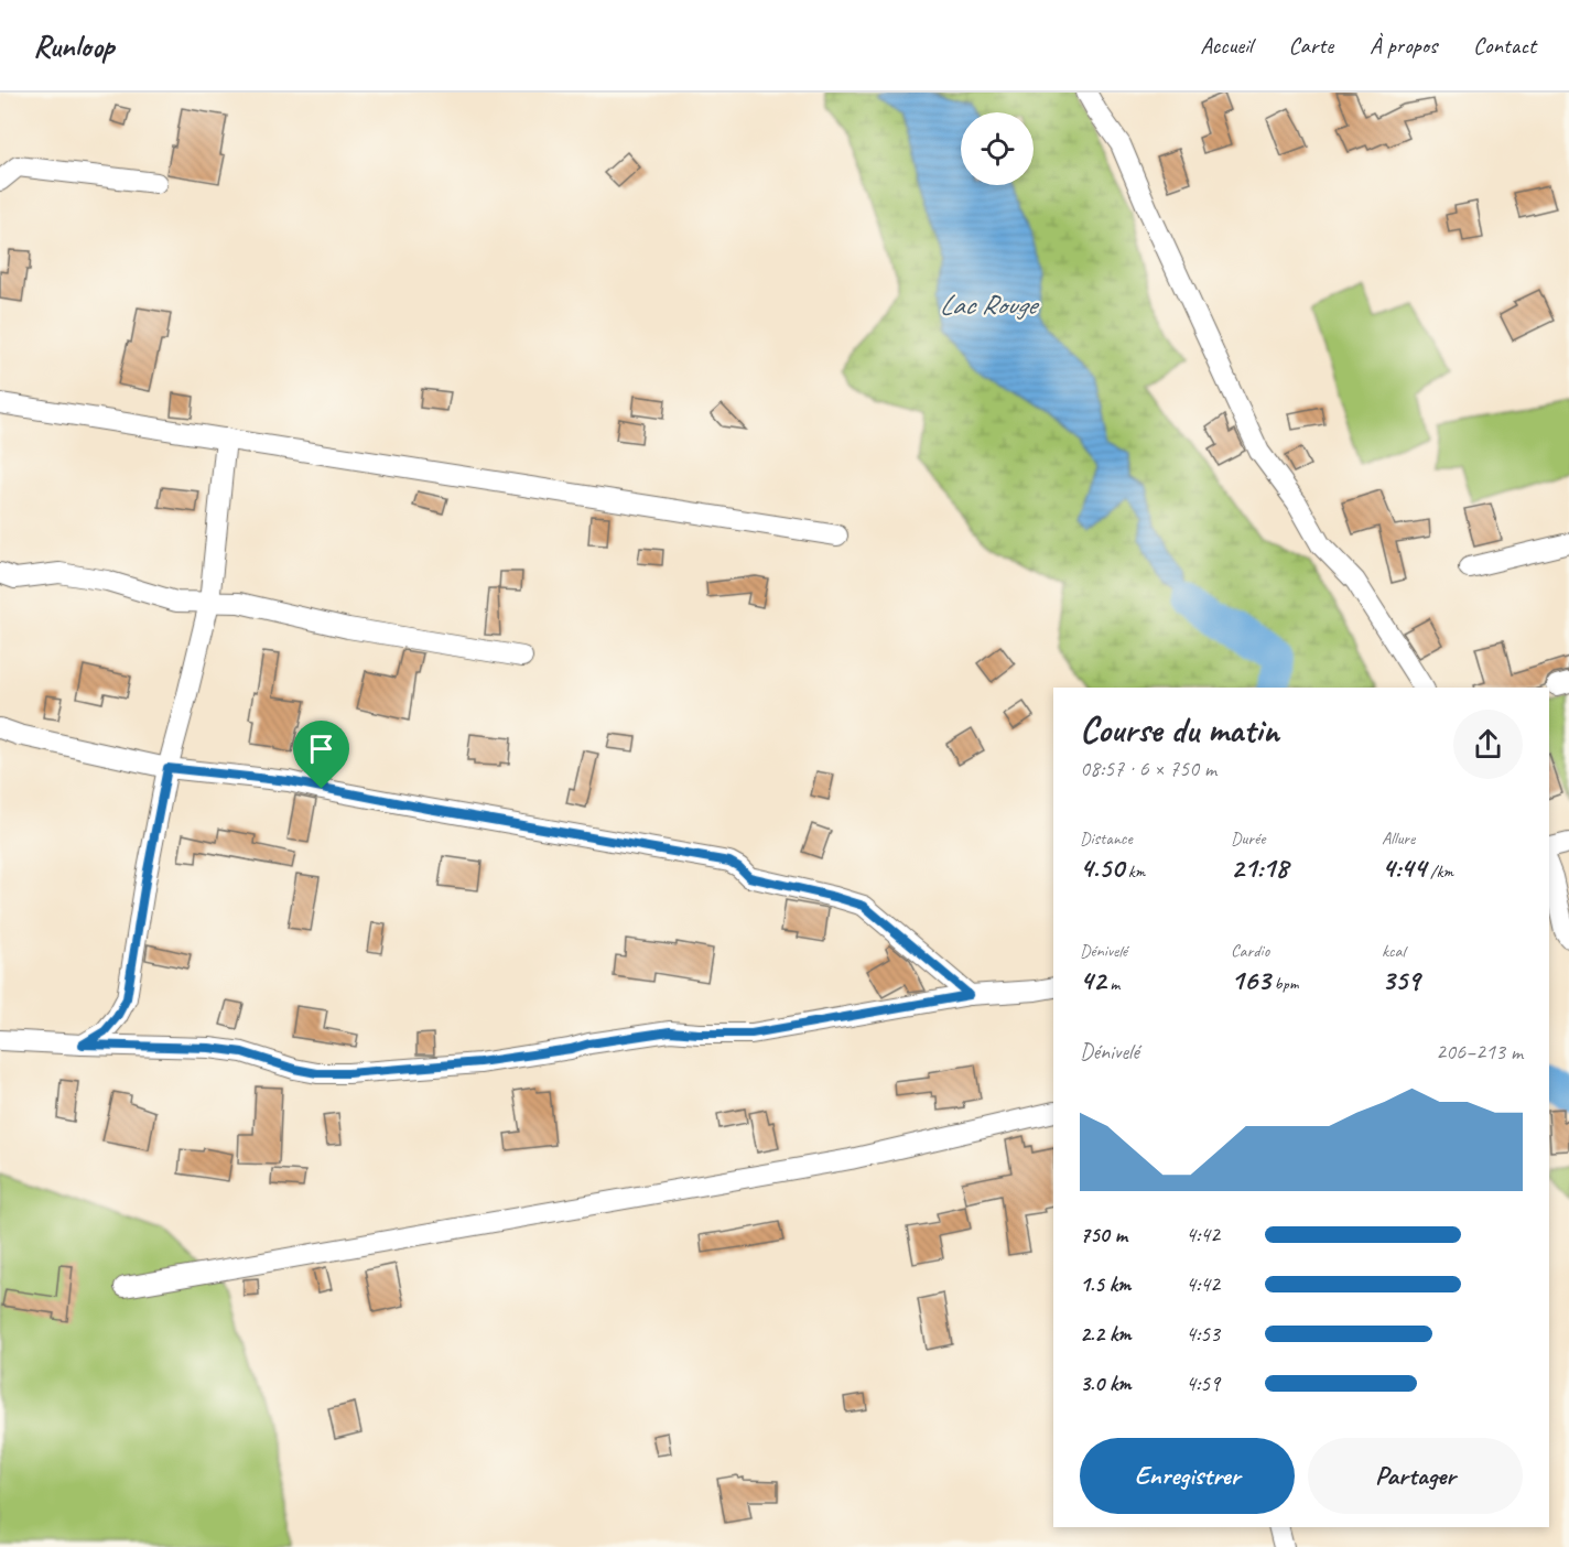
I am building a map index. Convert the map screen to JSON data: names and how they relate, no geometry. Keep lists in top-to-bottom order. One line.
{"water":["Lac Rouge"],"page":{"header":"Runloop","nav":["Accueil","Carte","À propos","Contact"],"heading":["Course du matin","08:57 · 6 × 750 m"],"stats":[["Distance","4.50 km"],["Durée","21:18"],["Allure","4:44 /km"],["Dénivelé","42 m"],["Cardio","163 bpm"],["kcal","359"]],"chart":["Dénivelé","206–213 m"],"list":[{"name":"750 m","note":"4:42"},{"name":"1.5 km","note":"4:42"},{"name":"2.2 km","note":"4:53"},{"name":"3.0 km","note":"4:59"}],"buttons":["Enregistrer","Partager"]}}
